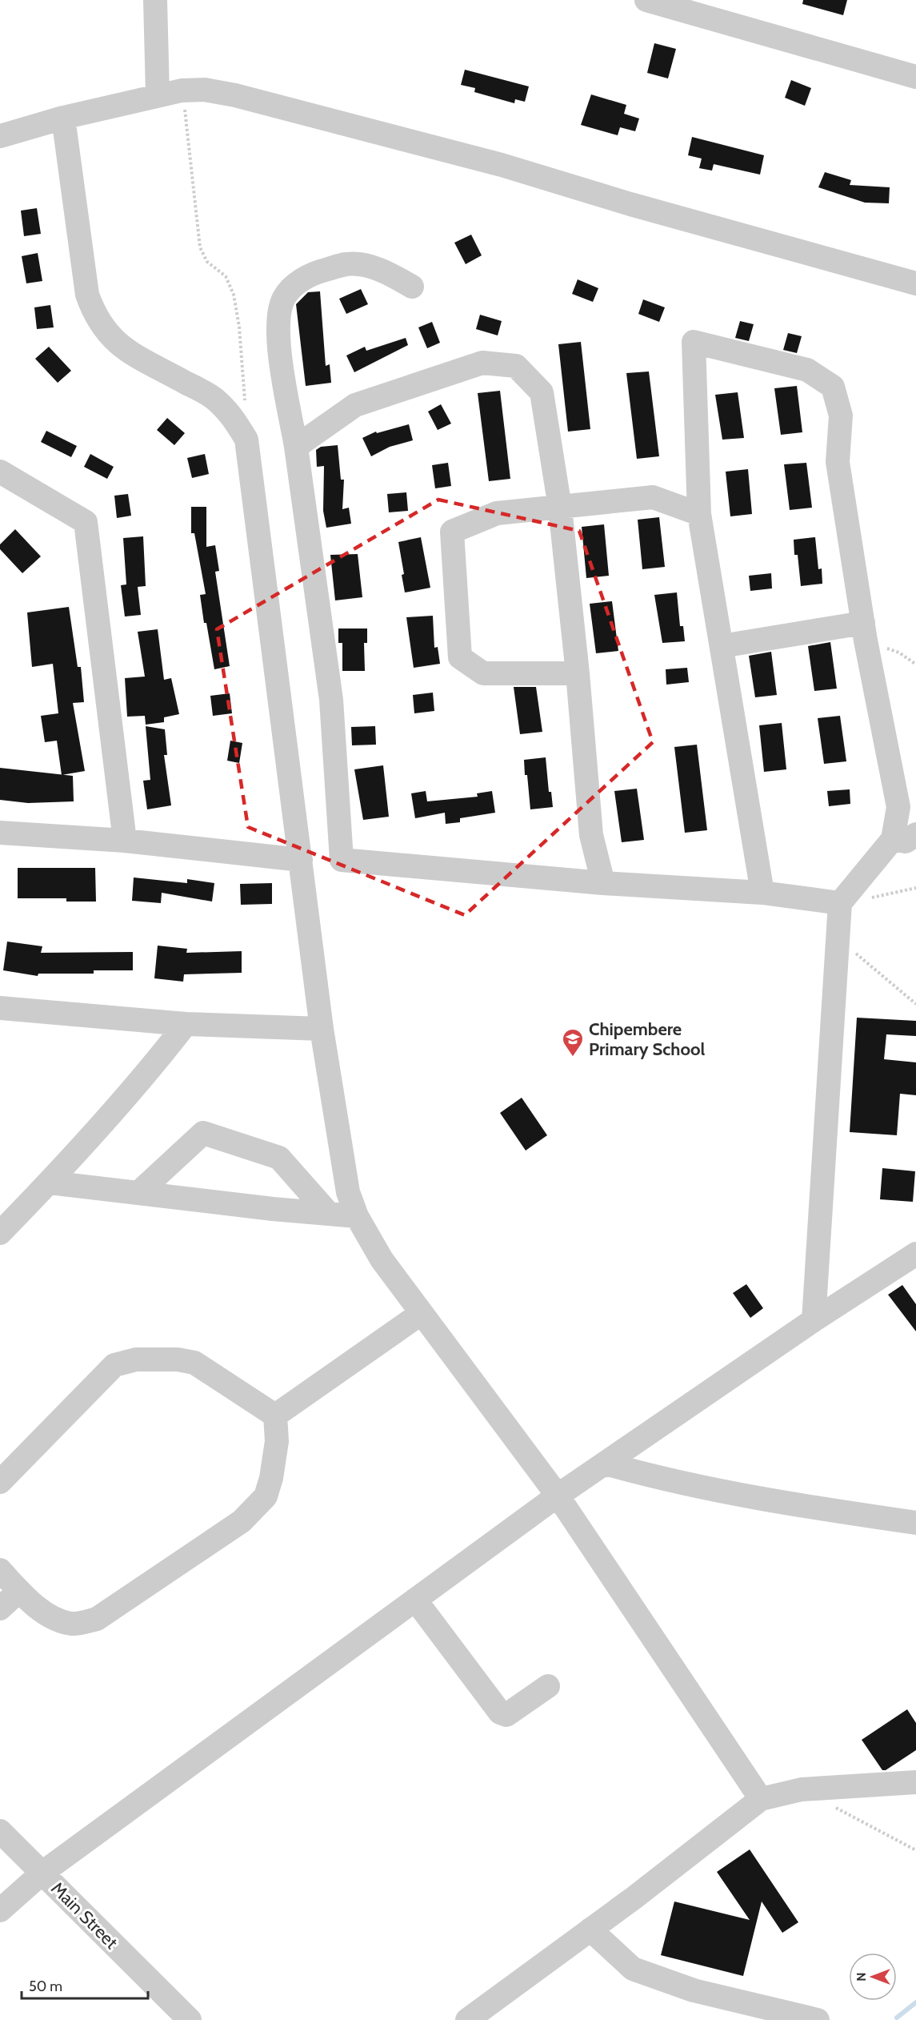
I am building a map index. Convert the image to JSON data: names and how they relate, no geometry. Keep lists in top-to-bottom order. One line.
{"streets":{"street":["Main Street"]},"places":{"school or university":["Chipembere Primary School"]},"scale_bar":"50 m","north":"left"}
